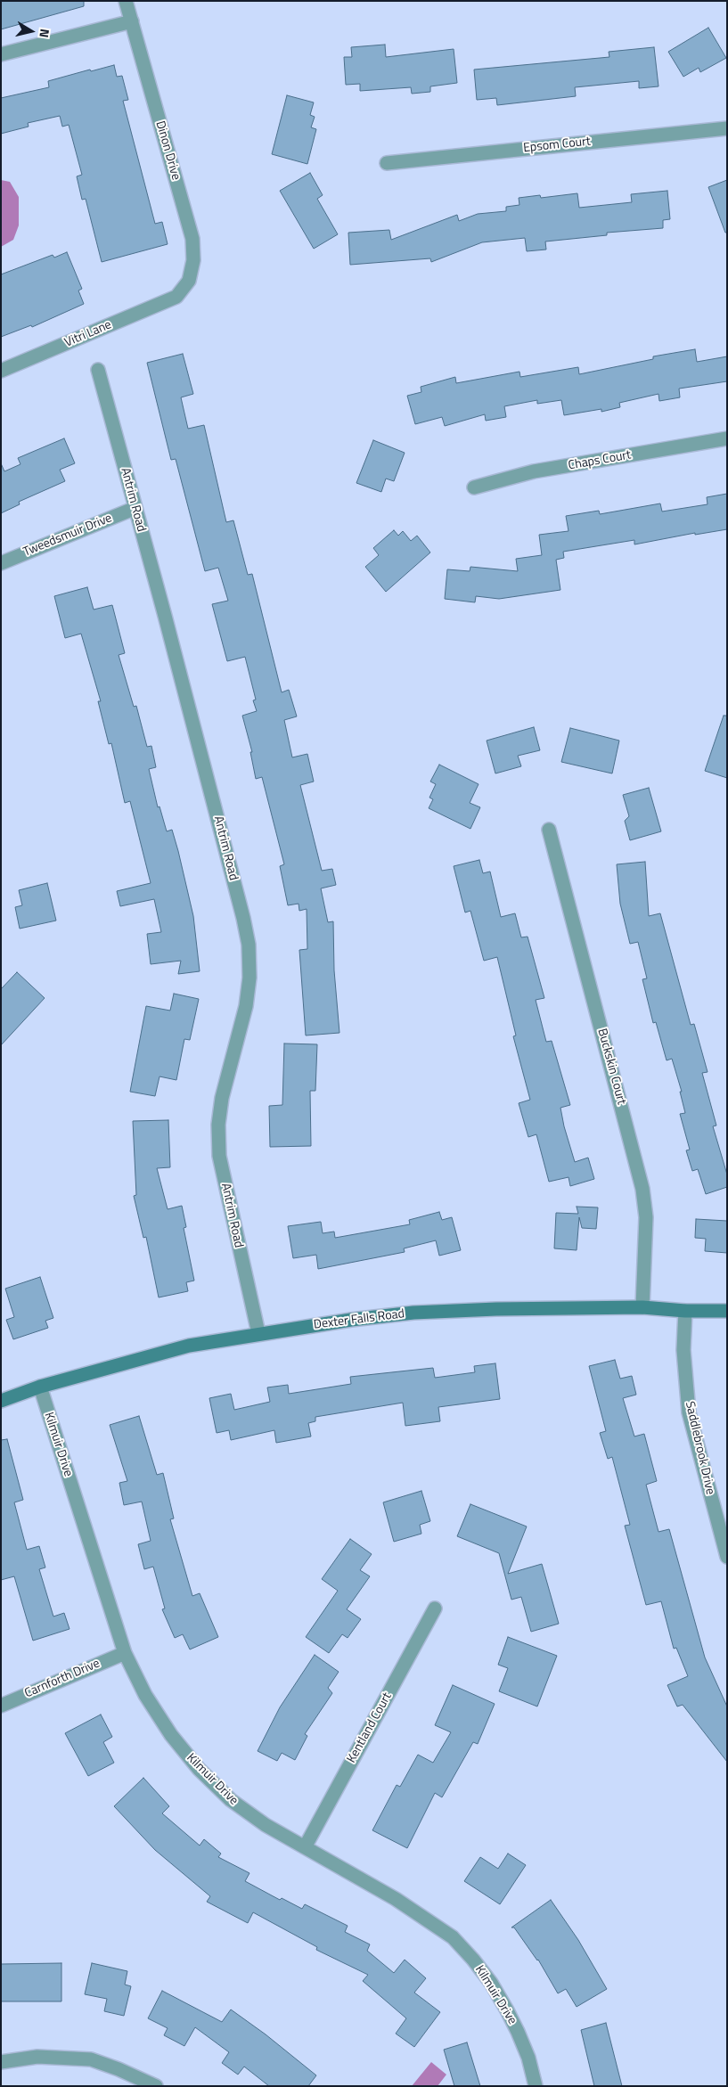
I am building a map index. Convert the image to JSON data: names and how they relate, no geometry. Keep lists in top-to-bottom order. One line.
{"streets":{"street":["Epsom Court","Dinon Drive","Vitri Lane","Chaps Court","Antrim Road","Tweedsmuir Drive","Buckskin Court","Dexter Falls Road","Kilmuir Drive","Saddlebrook Drive","Carnforth Drive","Kentland Court"]},"crossings":[["Dinon Drive","Vitri Lane"],["Antrim Road","Tweedsmuir Drive"],["Antrim Road","Dexter Falls Road"],["Buckskin Court","Dexter Falls Road"],["Dexter Falls Road","Kilmuir Drive"],["Dexter Falls Road","Saddlebrook Drive"],["Kilmuir Drive","Carnforth Drive"],["Kilmuir Drive","Kentland Court"]],"north":"right"}
